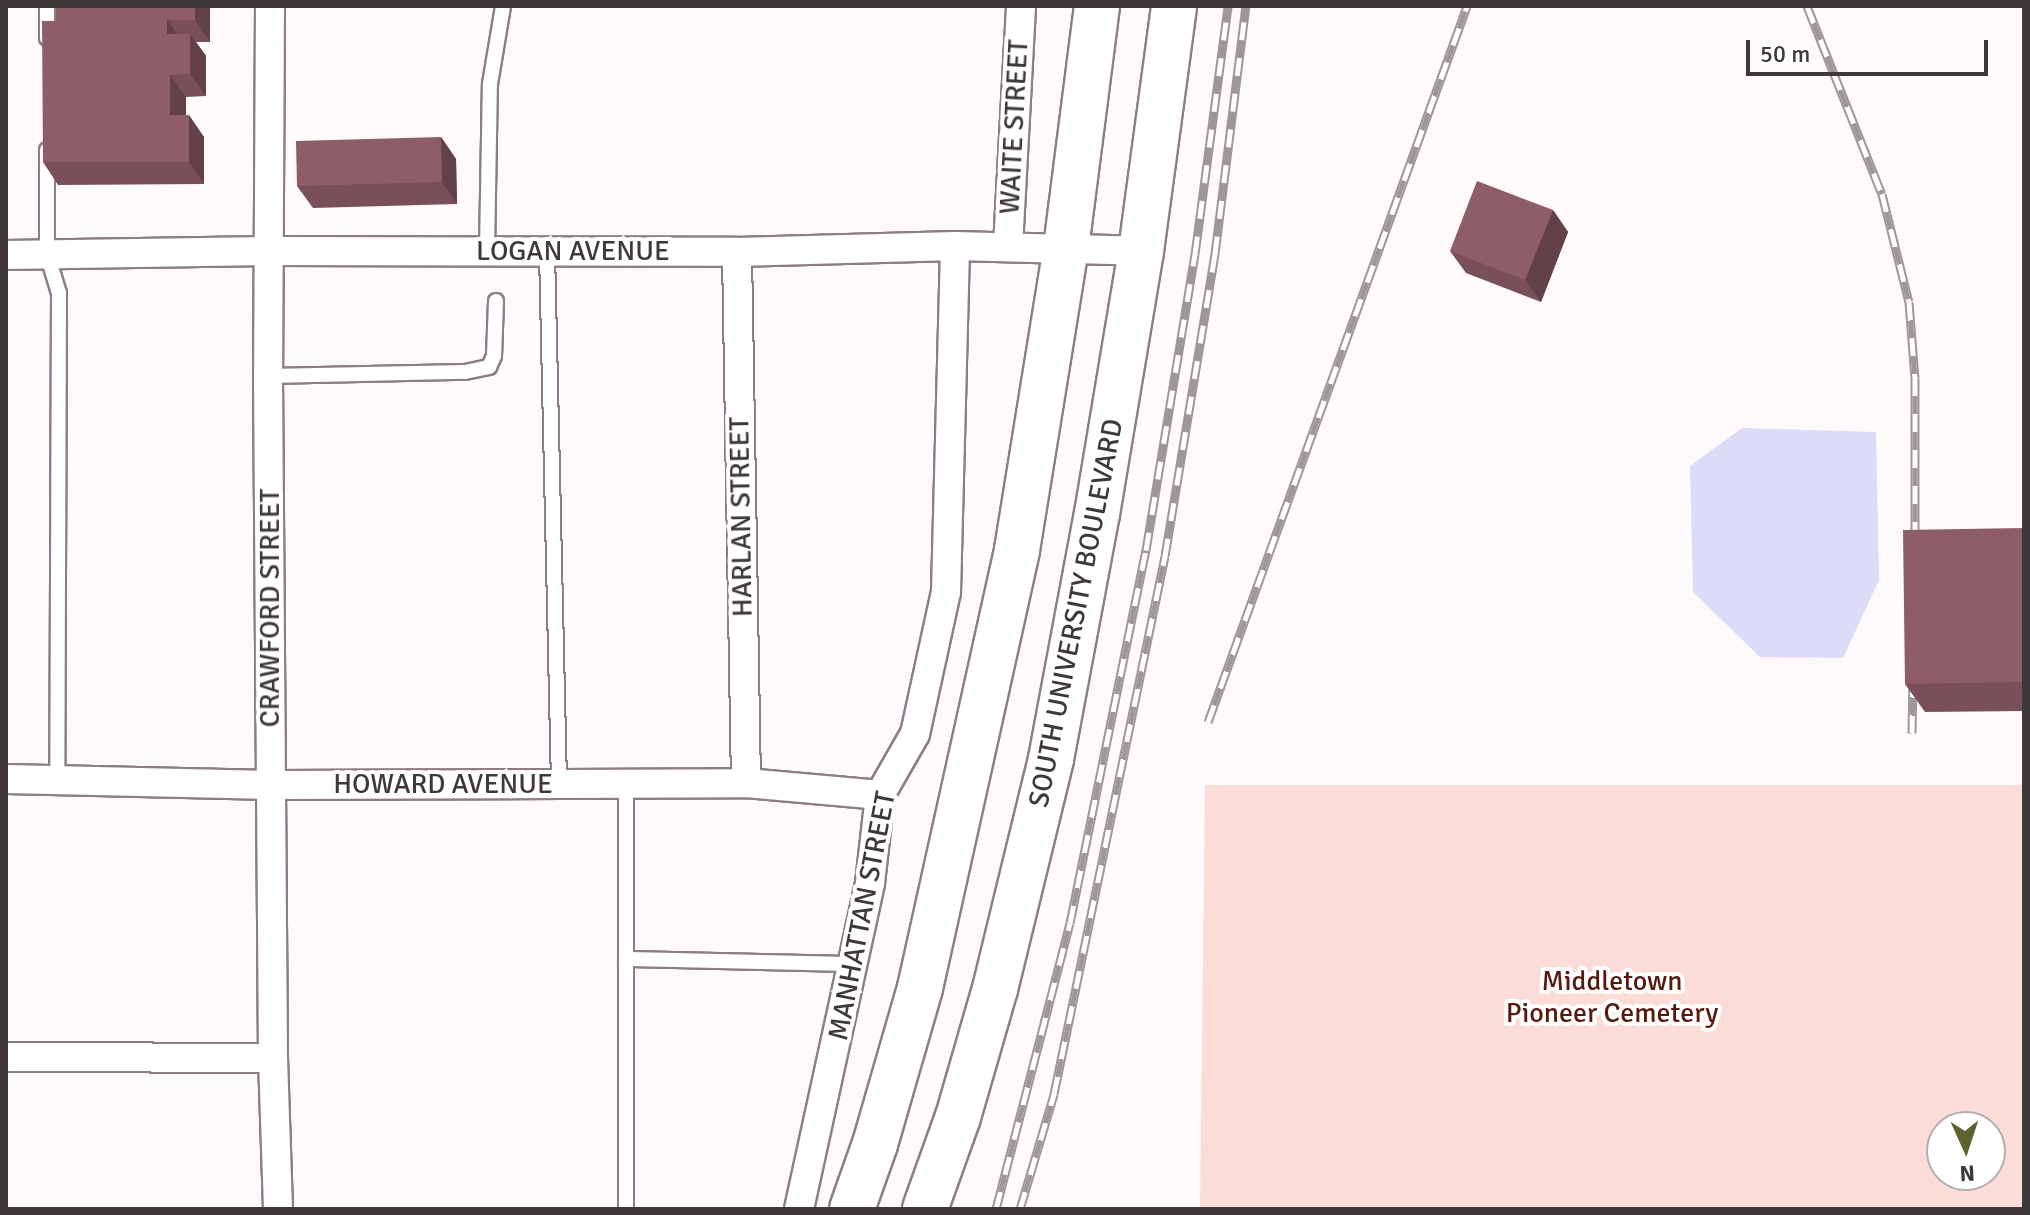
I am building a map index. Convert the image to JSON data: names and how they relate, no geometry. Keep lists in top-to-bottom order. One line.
{"streets":{"main road":["SOUTH UNIVERSITY BOULEVARD"],"street":["WAITE STREET","LOGAN AVENUE","HARLAN STREET","CRAWFORD STREET","HOWARD AVENUE","MANHATTAN STREET"]},"crossings":[["WAITE STREET","LOGAN AVENUE"],["LOGAN AVENUE","HARLAN STREET"],["LOGAN AVENUE","CRAWFORD STREET"],["LOGAN AVENUE","SOUTH UNIVERSITY BOULEVARD"],["LOGAN AVENUE","MANHATTAN STREET"],["HARLAN STREET","HOWARD AVENUE"],["CRAWFORD STREET","HOWARD AVENUE"],["HOWARD AVENUE","MANHATTAN STREET"]],"parks":["Middletown Pioneer Cemetery"],"scale_bar":"50 m","north":"bottom"}
